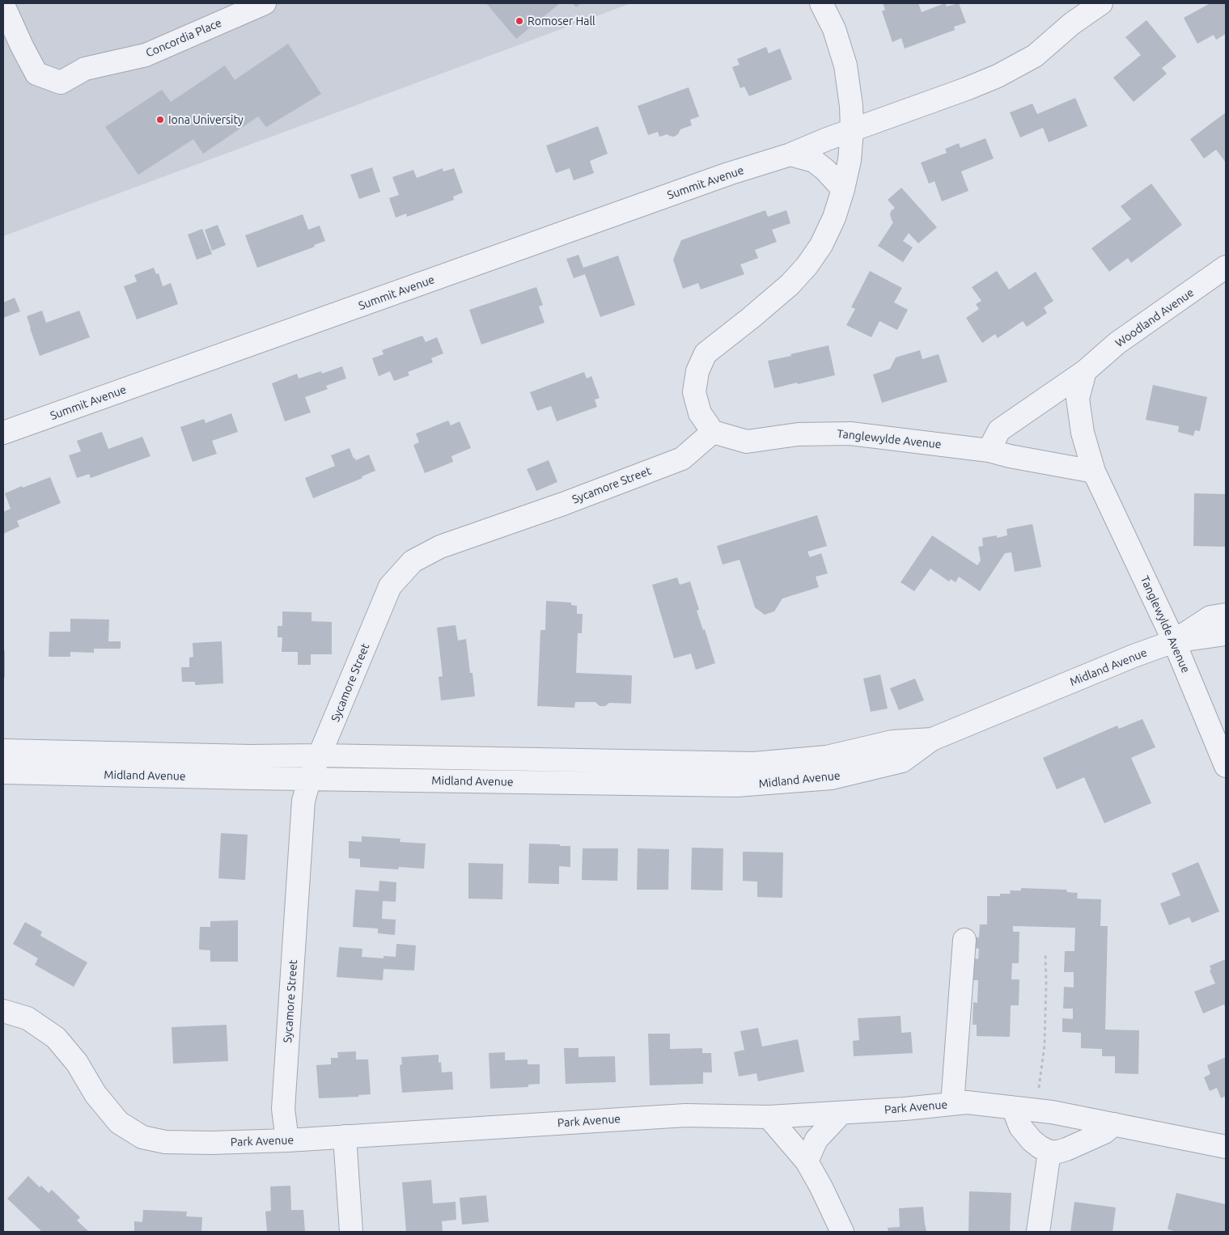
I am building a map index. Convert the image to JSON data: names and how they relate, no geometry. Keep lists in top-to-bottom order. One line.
{"streets":{"street":["Concordia Place","Summit Avenue","Woodland Avenue","Tanglewylde Avenue","Sycamore Street","Midland Avenue","Park Avenue"]},"crossings":[["Woodland Avenue","Tanglewylde Avenue"],["Tanglewylde Avenue","Sycamore Street"],["Tanglewylde Avenue","Midland Avenue"],["Sycamore Street","Midland Avenue"],["Sycamore Street","Park Avenue"]],"places":["Romoser Hall","Iona University"]}
